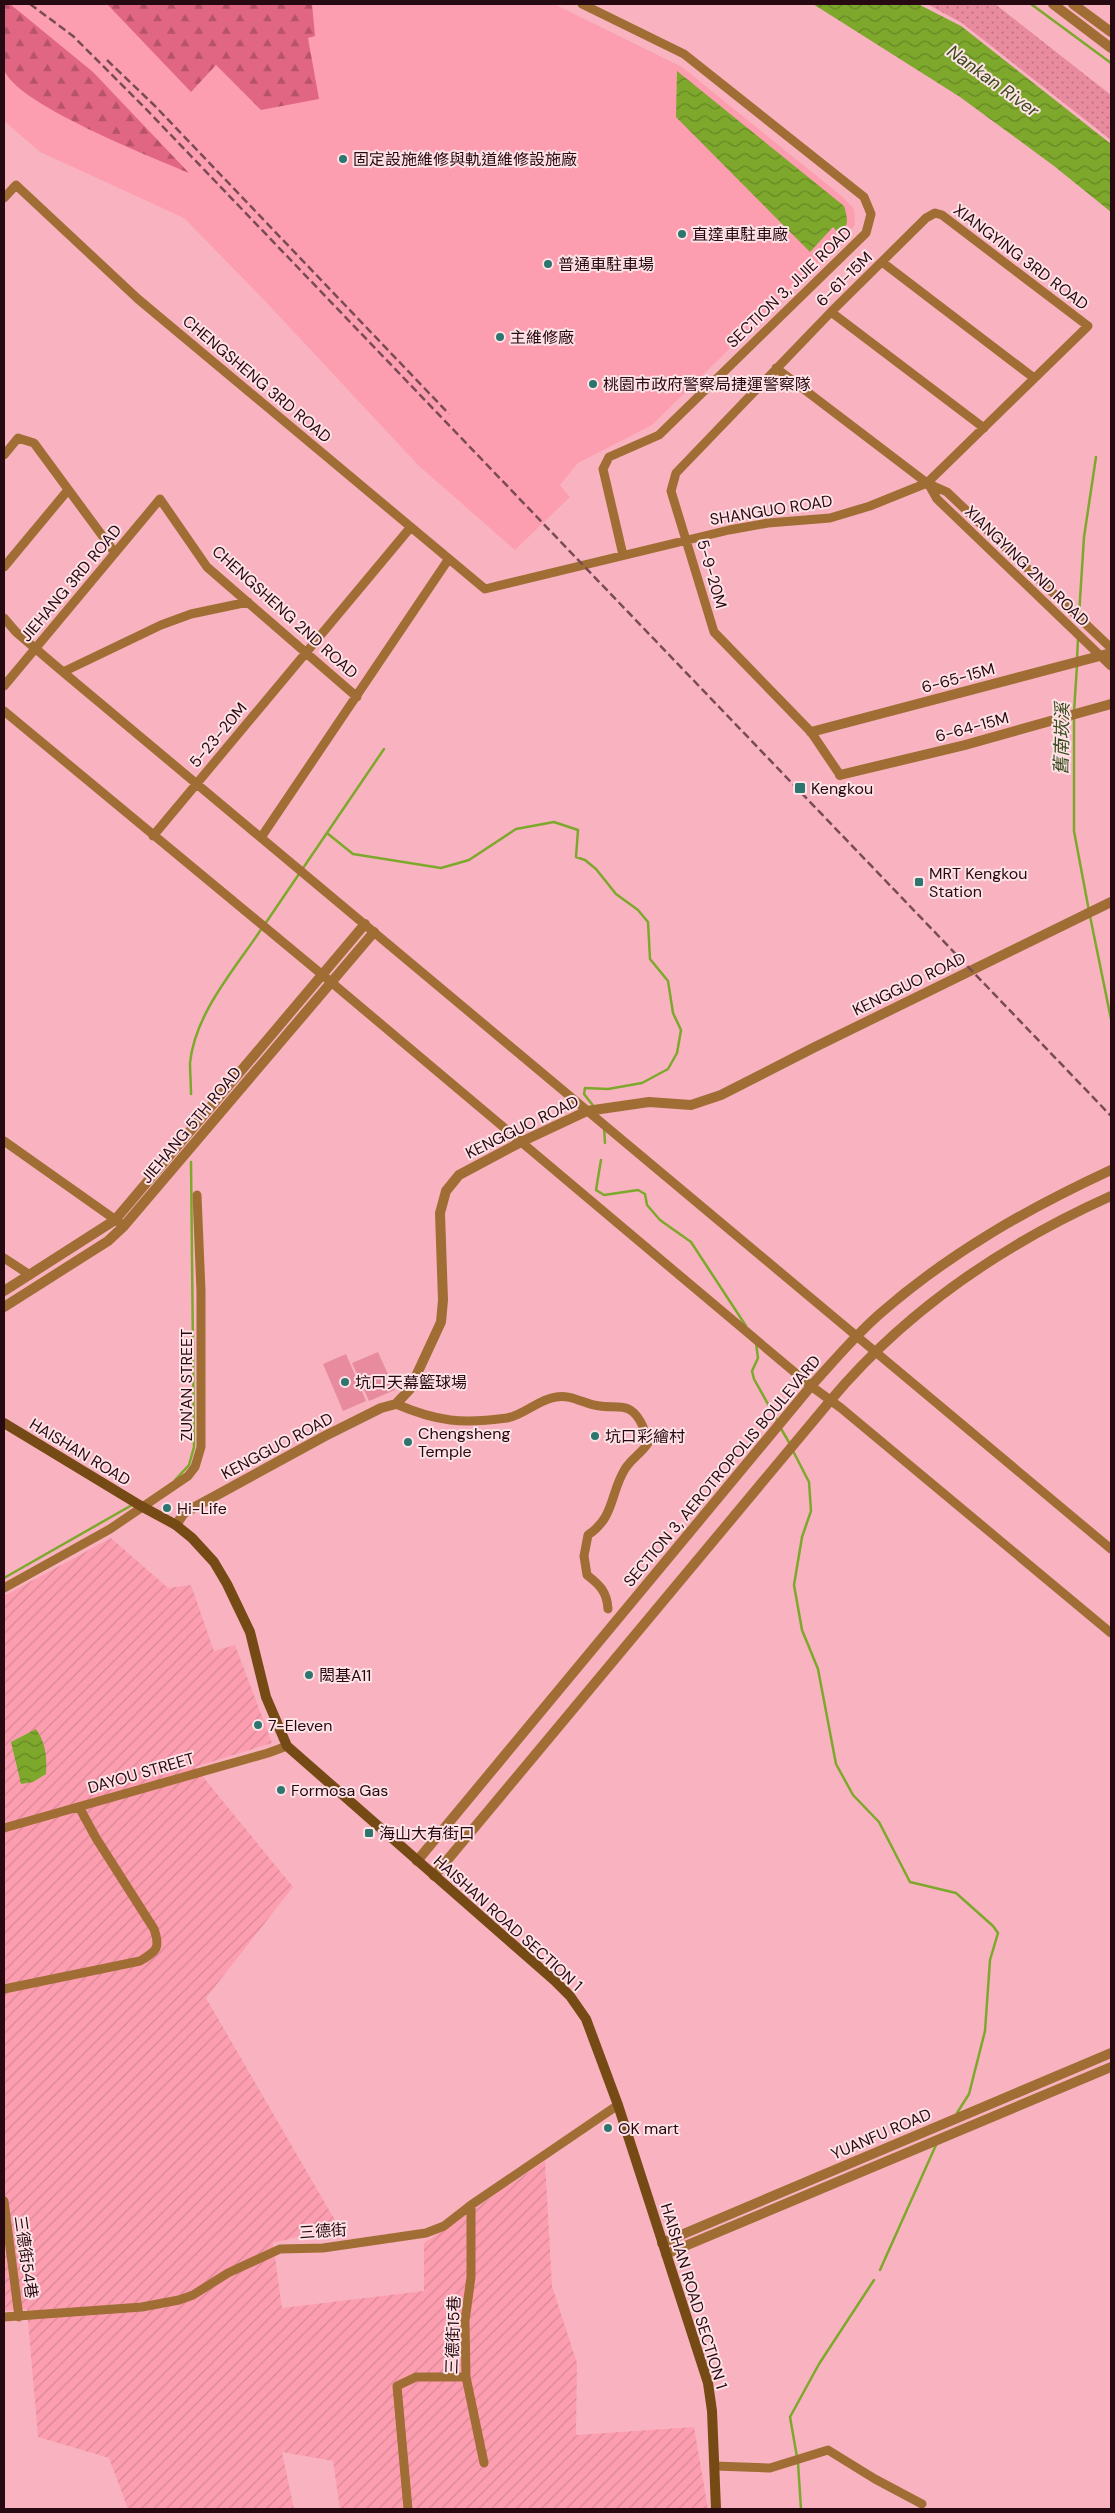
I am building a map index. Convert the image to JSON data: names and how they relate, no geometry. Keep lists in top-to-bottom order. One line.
{"streets":{"main road":["HAISHAN ROAD","HAISHAN ROAD SECTION 1"],"street":["XIANGYING 3RD ROAD","6-61-15M","SECTION 3, JIJIE ROAD","CHENGSHENG 3RD ROAD","SHANGUO ROAD","XIANGYING 2ND ROAD","5-9-20M","JIEHANG 3RD ROAD","CHENGSHENG 2ND ROAD","6-65-15M","6-64-15M","5-23-20M","KENGGUO ROAD","JIEHANG 5TH ROAD","ZUN'AN STREET","SECTION 3, AEROTROPOLIS BOULEVARD","DAYOU STREET","YUANFU ROAD","三德街","三德街54巷","三德街15巷"]},"crossings":[["XIANGYING 3RD ROAD","6-61-15M"],["XIANGYING 3RD ROAD","SHANGUO ROAD"],["6-61-15M","XIANGYING 2ND ROAD"],["6-61-15M","5-9-20M"],["SECTION 3, JIJIE ROAD","SHANGUO ROAD"],["CHENGSHENG 3RD ROAD","SHANGUO ROAD"],["CHENGSHENG 3RD ROAD","5-23-20M"],["SHANGUO ROAD","XIANGYING 2ND ROAD"],["SHANGUO ROAD","5-9-20M"],["XIANGYING 2ND ROAD","5-9-20M"],["XIANGYING 2ND ROAD","6-65-15M"],["5-9-20M","6-65-15M"],["5-9-20M","6-64-15M"],["JIEHANG 3RD ROAD","CHENGSHENG 2ND ROAD"],["CHENGSHENG 2ND ROAD","5-23-20M"],["KENGGUO ROAD","HAISHAN ROAD SECTION 1"],["ZUN'AN STREET","HAISHAN ROAD"],["ZUN'AN STREET","HAISHAN ROAD SECTION 1"],["HAISHAN ROAD","HAISHAN ROAD SECTION 1"],["SECTION 3, AEROTROPOLIS BOULEVARD","HAISHAN ROAD SECTION 1"],["DAYOU STREET","HAISHAN ROAD SECTION 1"],["HAISHAN ROAD SECTION 1","YUANFU ROAD"],["HAISHAN ROAD SECTION 1","三德街"],["三德街","三德街54巷"],["三德街","三德街15巷"]],"water":["Nankan River","舊南崁溪"],"places":{"other":["固定設施維修與軌道維修設施廠","直達車駐車廠","普通車駐車場","主維修廠","桃園市政府警察局捷運警察隊","坑口天幕籃球場","坑口彩繪村","Chengsheng Temple","Hi-Life","閎基A11","7-Eleven","Formosa Gas","OK mart"],"transit":["Kengkou","MRT Kengkou Station","海山大有街口"]}}
